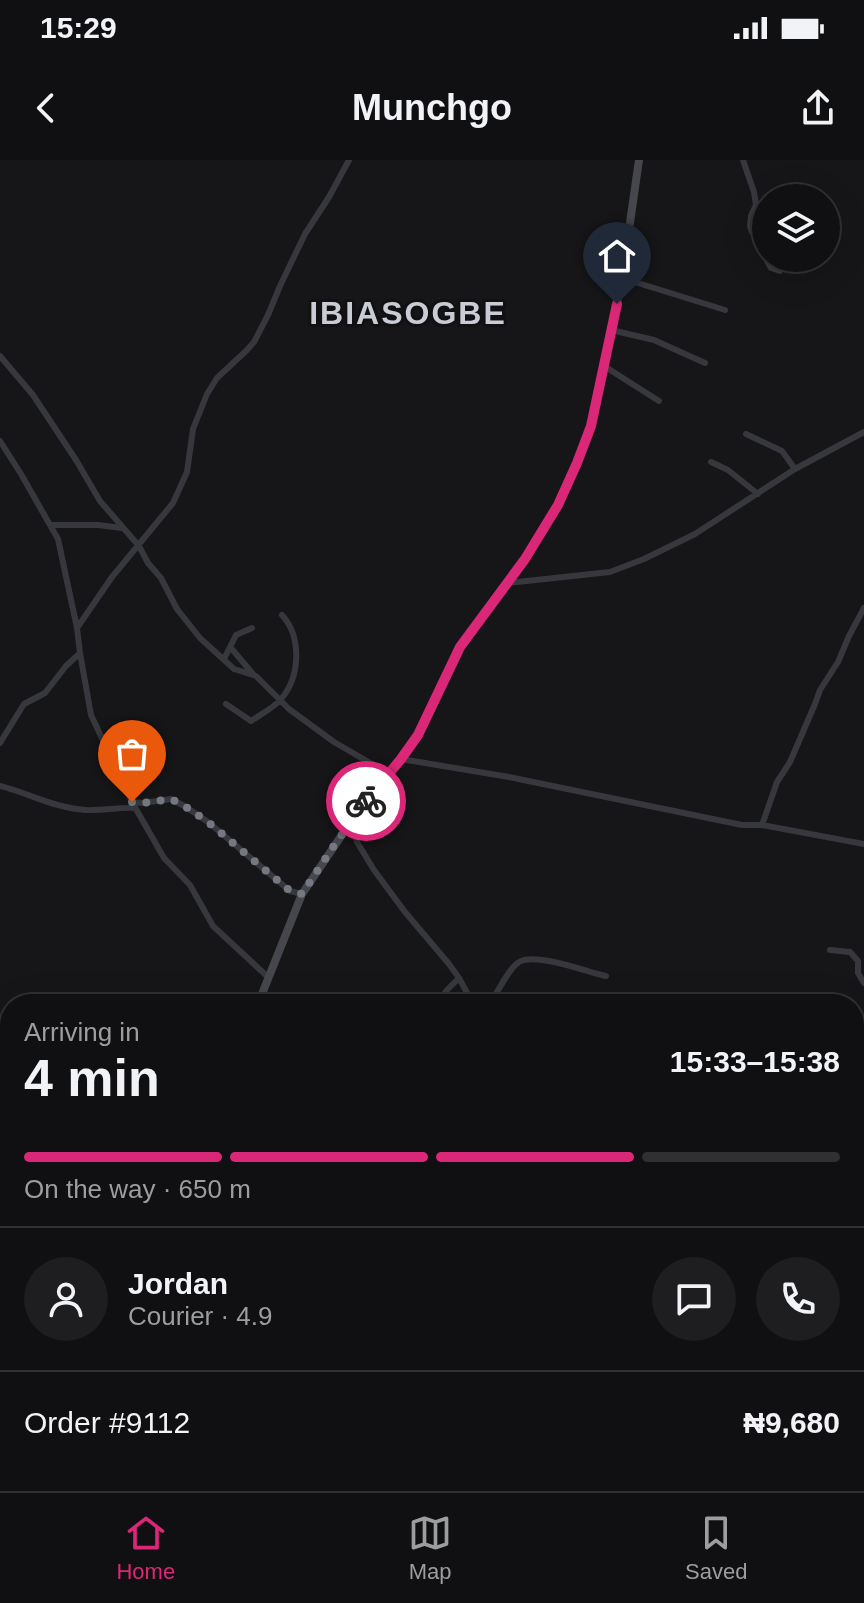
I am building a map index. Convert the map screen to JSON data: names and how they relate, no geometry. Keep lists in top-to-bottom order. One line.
{"districts":["IBIASOGBE"],"page":{"status":"15:29","header":"Munchgo","heading":["4 min","Arriving in","15:33–15:38"],"panel":["Jordan","Courier · 4.9","Order #9112","₦9,680"],"bar":"On the way · 650 m","tabs":["Home","Map","Saved"]}}
